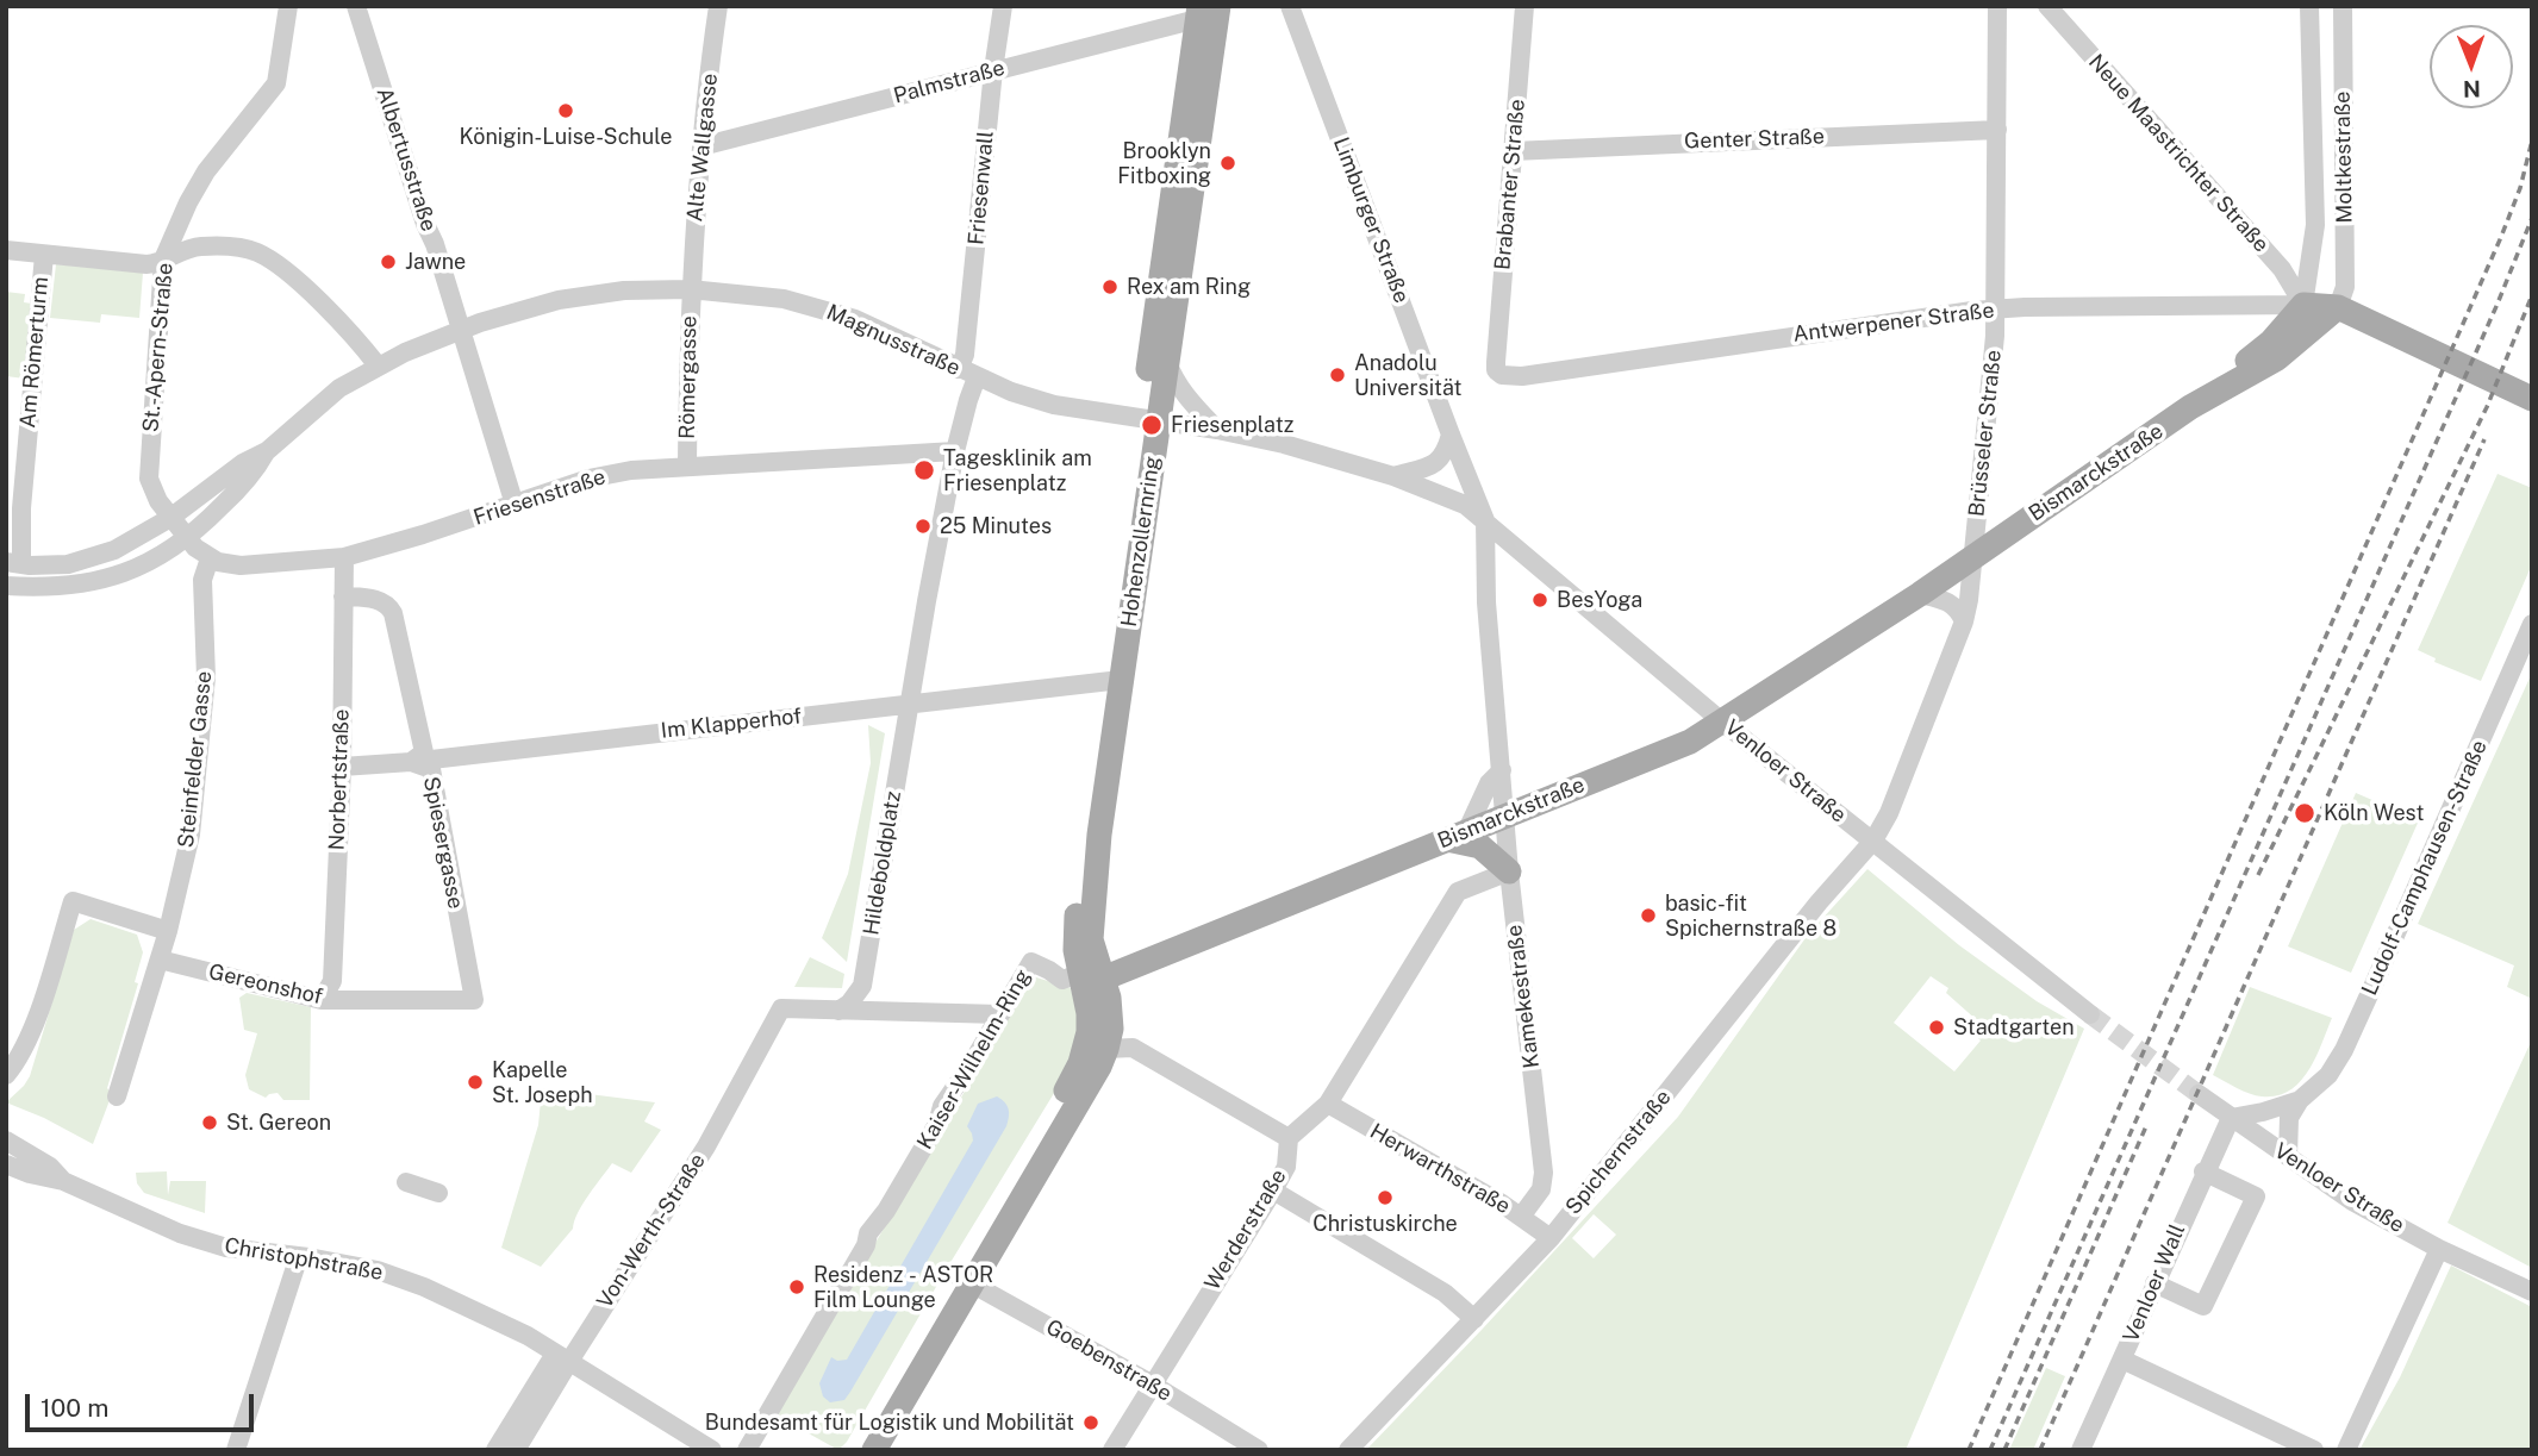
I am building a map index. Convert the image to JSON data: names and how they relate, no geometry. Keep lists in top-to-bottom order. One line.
{"streets":{"main road":["Bismarckstraße","Hohenzollernring"],"street":["Palmstraße","Genter Straße","Alte Wallgasse","Neue Maastrichter Straße","Moltkestraße","Albertusstraße","Brabanter Straße","Friesenwall","Limburger Straße","Antwerpener Straße","Magnusstraße","St.-Apern-Straße","Am Römerturm","Römergasse","Brüsseler Straße","Friesenstraße","Im Klapperhof","Steinfelder Gasse","Venloer Straße","Norbertstraße","Spiesergasse","Hildeboldplatz","Ludolf-Camphausen-Straße","Gereonshof","Kamekestraße","Kaiser-Wilhelm-Ring","Spichernstraße","Herwarthstraße","Werderstraße","Von-Werth-Straße","Christophstraße","Venloer Wall","Goebenstraße"]},"crossings":[["Palmstraße","Alte Wallgasse"],["Palmstraße","Friesenwall"],["Palmstraße","Hohenzollernring"],["Genter Straße","Brabanter Straße"],["Genter Straße","Brüsseler Straße"],["Alte Wallgasse","Magnusstraße"],["Alte Wallgasse","Römergasse"],["Neue Maastrichter Straße","Moltkestraße"],["Neue Maastrichter Straße","Antwerpener Straße"],["Neue Maastrichter Straße","Bismarckstraße"],["Moltkestraße","Antwerpener Straße"],["Moltkestraße","Bismarckstraße"],["Albertusstraße","Magnusstraße"],["Albertusstraße","Friesenstraße"],["Brabanter Straße","Antwerpener Straße"],["Friesenwall","Magnusstraße"],["Limburger Straße","Venloer Straße"],["Limburger Straße","Kamekestraße"],["Antwerpener Straße","Brüsseler Straße"],["Antwerpener Straße","Bismarckstraße"],["Magnusstraße","St.-Apern-Straße"],["Magnusstraße","Am Römerturm"],["Magnusstraße","Römergasse"],["Magnusstraße","Hohenzollernring"],["Römergasse","Friesenstraße"],["Brüsseler Straße","Bismarckstraße"],["Brüsseler Straße","Venloer Straße"],["Brüsseler Straße","Spichernstraße"],["Bismarckstraße","Hohenzollernring"],["Bismarckstraße","Venloer Straße"],["Bismarckstraße","Kamekestraße"],["Bismarckstraße","Kaiser-Wilhelm-Ring"],["Friesenstraße","Steinfelder Gasse"],["Friesenstraße","Norbertstraße"],["Hohenzollernring","Im Klapperhof"],["Hohenzollernring","Kaiser-Wilhelm-Ring"],["Im Klapperhof","Norbertstraße"],["Im Klapperhof","Spiesergasse"],["Im Klapperhof","Hildeboldplatz"],["Steinfelder Gasse","Gereonshof"],["Venloer Straße","Ludolf-Camphausen-Straße"],["Venloer Straße","Kamekestraße"],["Venloer Straße","Spichernstraße"],["Venloer Straße","Venloer Wall"],["Norbertstraße","Spiesergasse"],["Norbertstraße","Gereonshof"],["Spiesergasse","Gereonshof"],["Hildeboldplatz","Von-Werth-Straße"],["Ludolf-Camphausen-Straße","Venloer Wall"],["Kamekestraße","Herwarthstraße"],["Spichernstraße","Herwarthstraße"],["Werderstraße","Goebenstraße"],["Von-Werth-Straße","Christophstraße"]],"places":["Königin-Luise-Schule","Brooklyn Fitboxing","Jawne","Rex am Ring","Anadolu Universität","Friesenplatz","Tagesklinik am Friesenplatz","25 Minutes","BesYoga","Köln West","basic-fit Spichernstraße 8","Stadtgarten","Kapelle St. Joseph","St. Gereon","Christuskirche","Residenz - ASTOR Film Lounge","Bundesamt für Logistik und Mobilität"],"scale_bar":"100 m","north":"bottom"}
